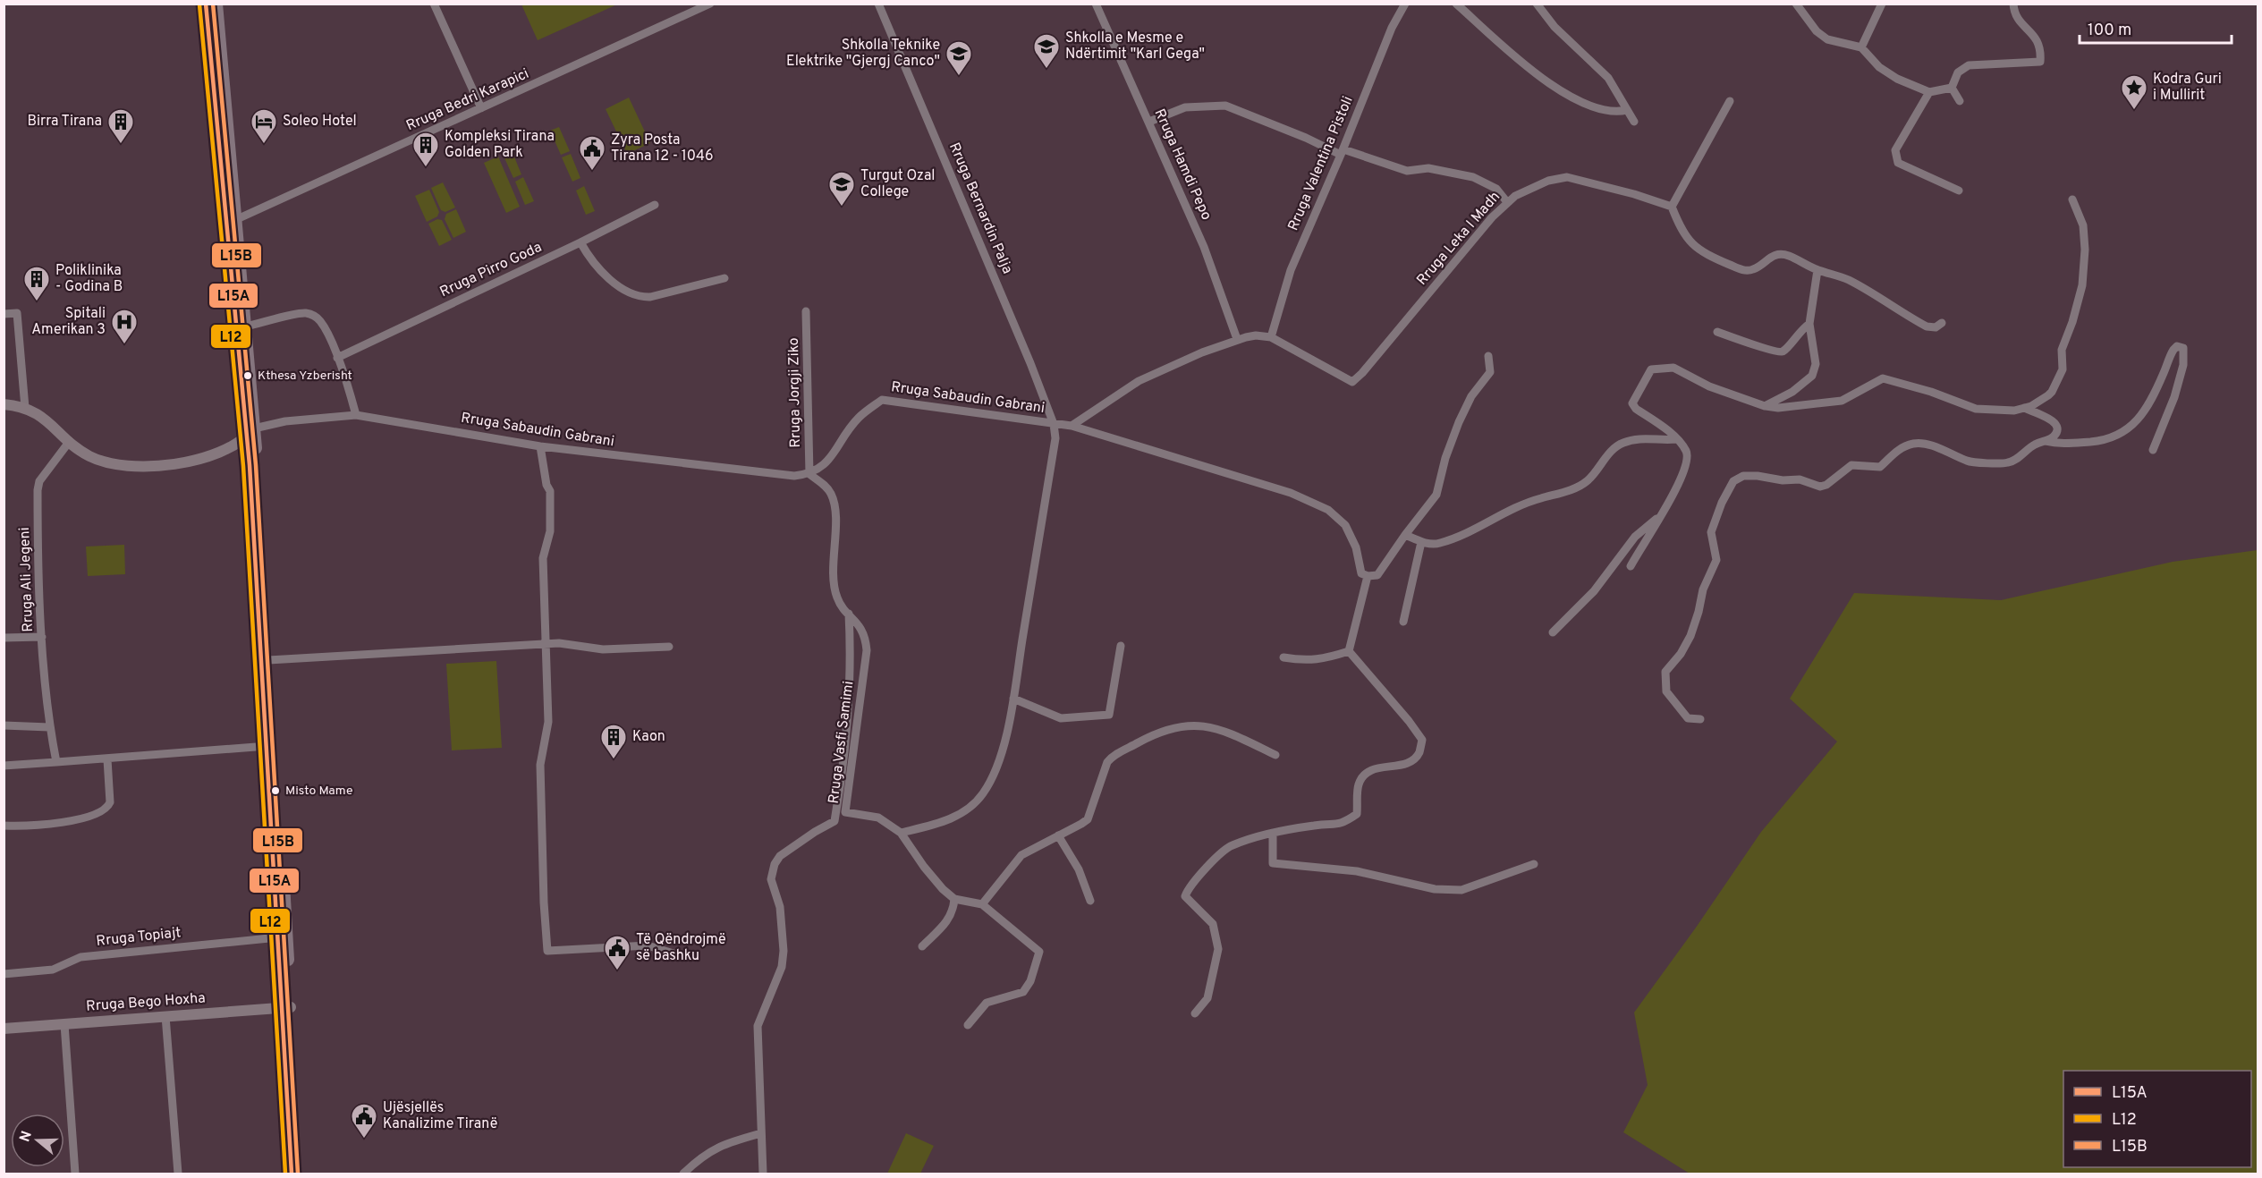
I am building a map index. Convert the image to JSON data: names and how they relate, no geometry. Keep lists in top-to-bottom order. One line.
{"streets":{"street":["Rruga Bedri Karapici","Rruga Valentina Pistoli","Rruga Hamdi Pepo","Rruga Bernardin Palja","Rruga Leka I Madh","Rruga Pirro Goda","Rruga Jorgji Ziko","Rruga Sabaudin Gabrani","Rruga Ali Jegeni","Rruga Vasfi Samimi","Rruga Topiajt","Rruga Bego Hoxha"]},"crossings":[["Rruga Valentina Pistoli","Rruga Leka I Madh"],["Rruga Hamdi Pepo","Rruga Leka I Madh"],["Rruga Bernardin Palja","Rruga Sabaudin Gabrani"],["Rruga Leka I Madh","Rruga Sabaudin Gabrani"],["Rruga Jorgji Ziko","Rruga Sabaudin Gabrani"]],"places":{"school or university":["Shkolla e Mesme e Ndërtimit \"Karl Gega\"","Shkolla Teknike Elektrike \"Gjergj Canco\"","Turgut Ozal College"],"place":["Kodra Guri i Mullirit"],"building":["Birra Tirana","Kompleksi Tirana Golden Park","Poliklinika - Godina B","Kaon"],"hotel":["Soleo Hotel"],"public building":["Zyra Posta Tirana 12 - 1046","Të Qëndrojmë së bashku","Ujësjellës Kanalizime Tiranë"],"hospital":["Spitali Amerikan 3"],"other":["Kthesa Yzberisht","Misto Mame"]},"lines":["transit line L15A","transit line L15B","transit line L12"],"legend":["L15A","L12","L15B"],"scale_bar":"100 m","north":"left"}
